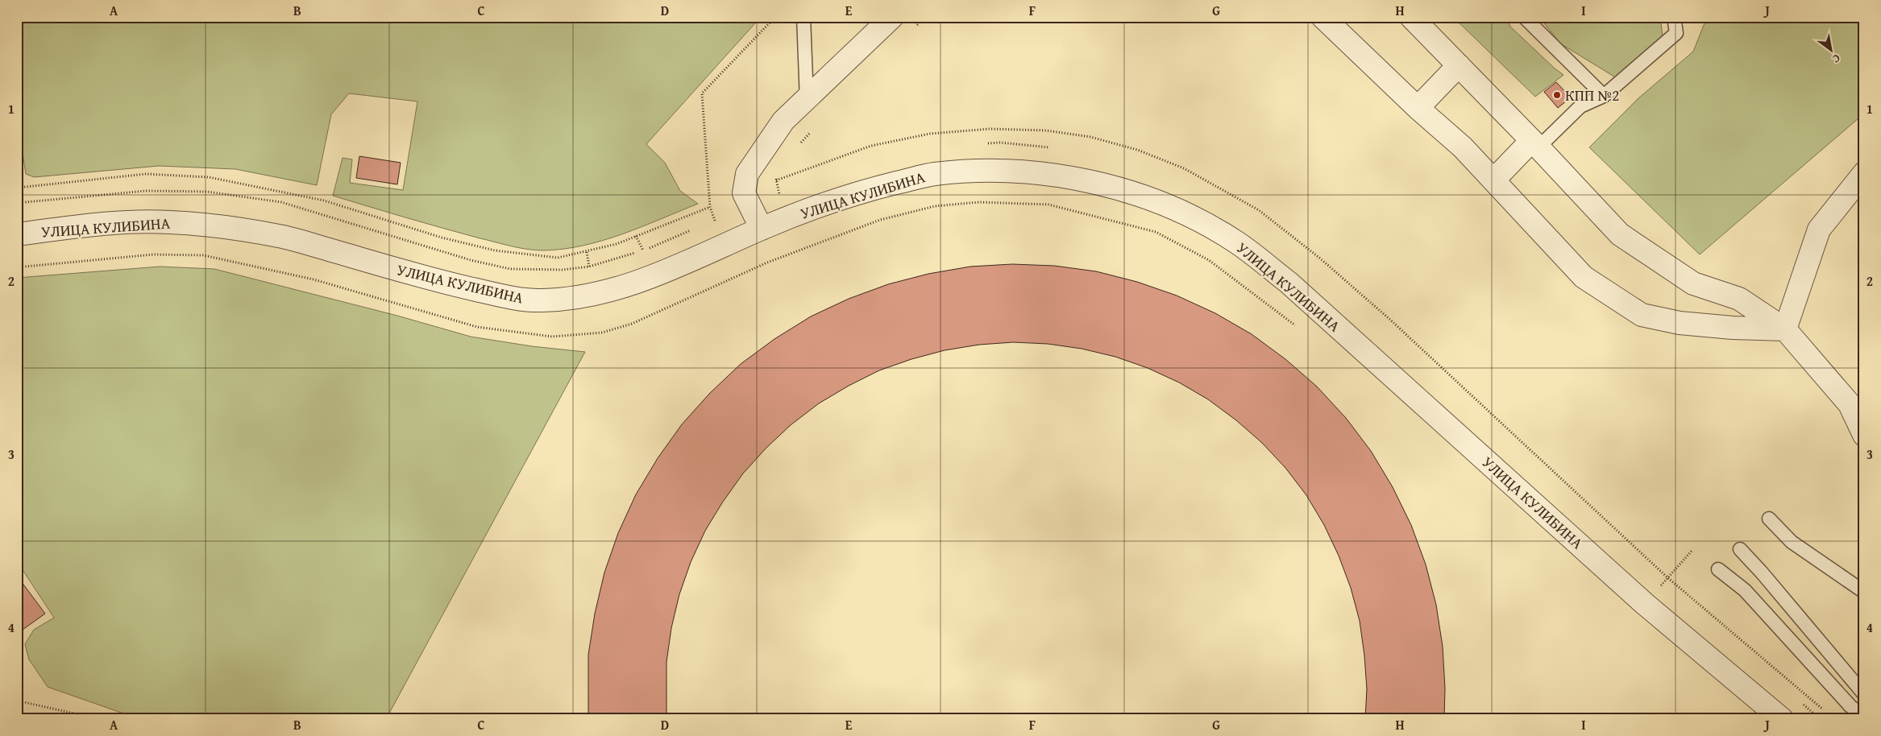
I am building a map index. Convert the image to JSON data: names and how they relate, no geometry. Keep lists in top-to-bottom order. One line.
{"streets":{"street":["УЛИЦА КУЛИБИНА"]},"places":["КПП №2"],"north":"bottom right","grid":{"columns":["A","B","C","D","E","F","G","H","I","J"],"rows":["1","2","3","4"]}}
